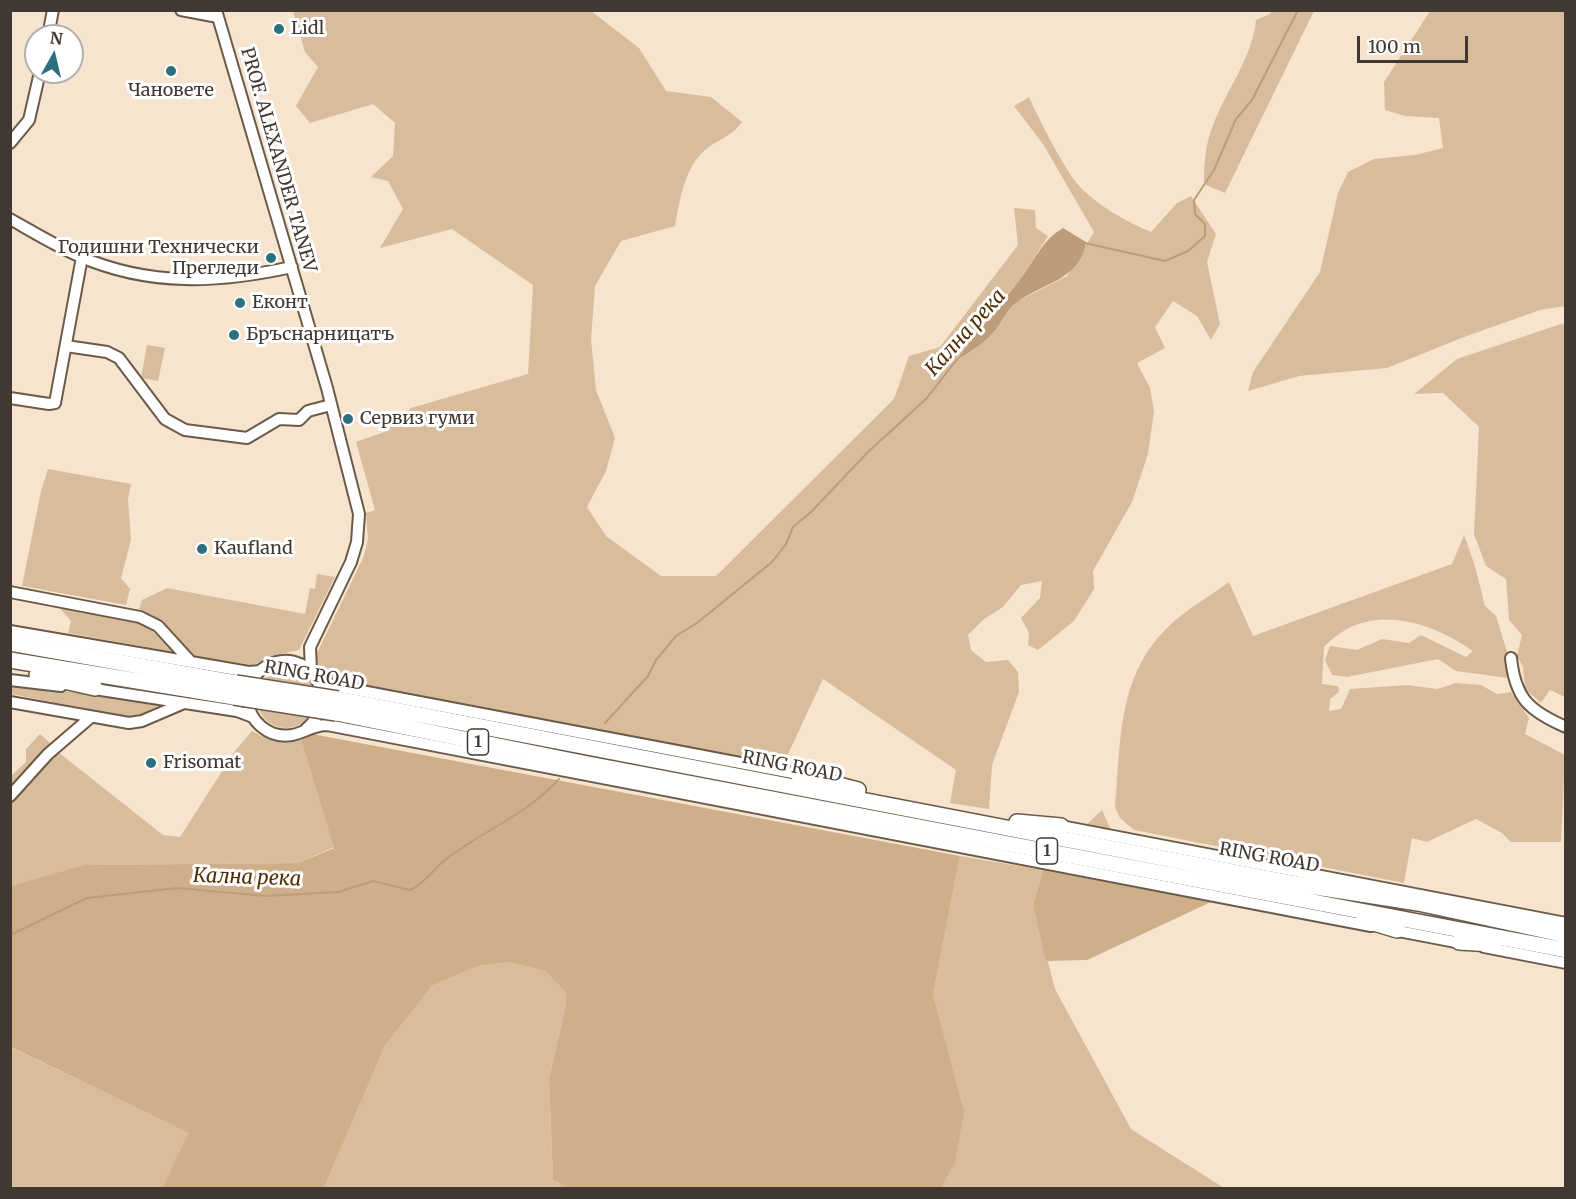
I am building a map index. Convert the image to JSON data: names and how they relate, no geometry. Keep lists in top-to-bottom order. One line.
{"streets":{"highway":["RING ROAD","1"],"street":["PROF. ALEXANDER TANEV"]},"water":["Кална река"],"places":["Lidl","Чановете","Годишни Технически Прегледи","Еконт","Бръснарницатъ","Сервиз гуми","Kaufland","Frisomat"],"scale_bar":"100 m","north":"top"}
